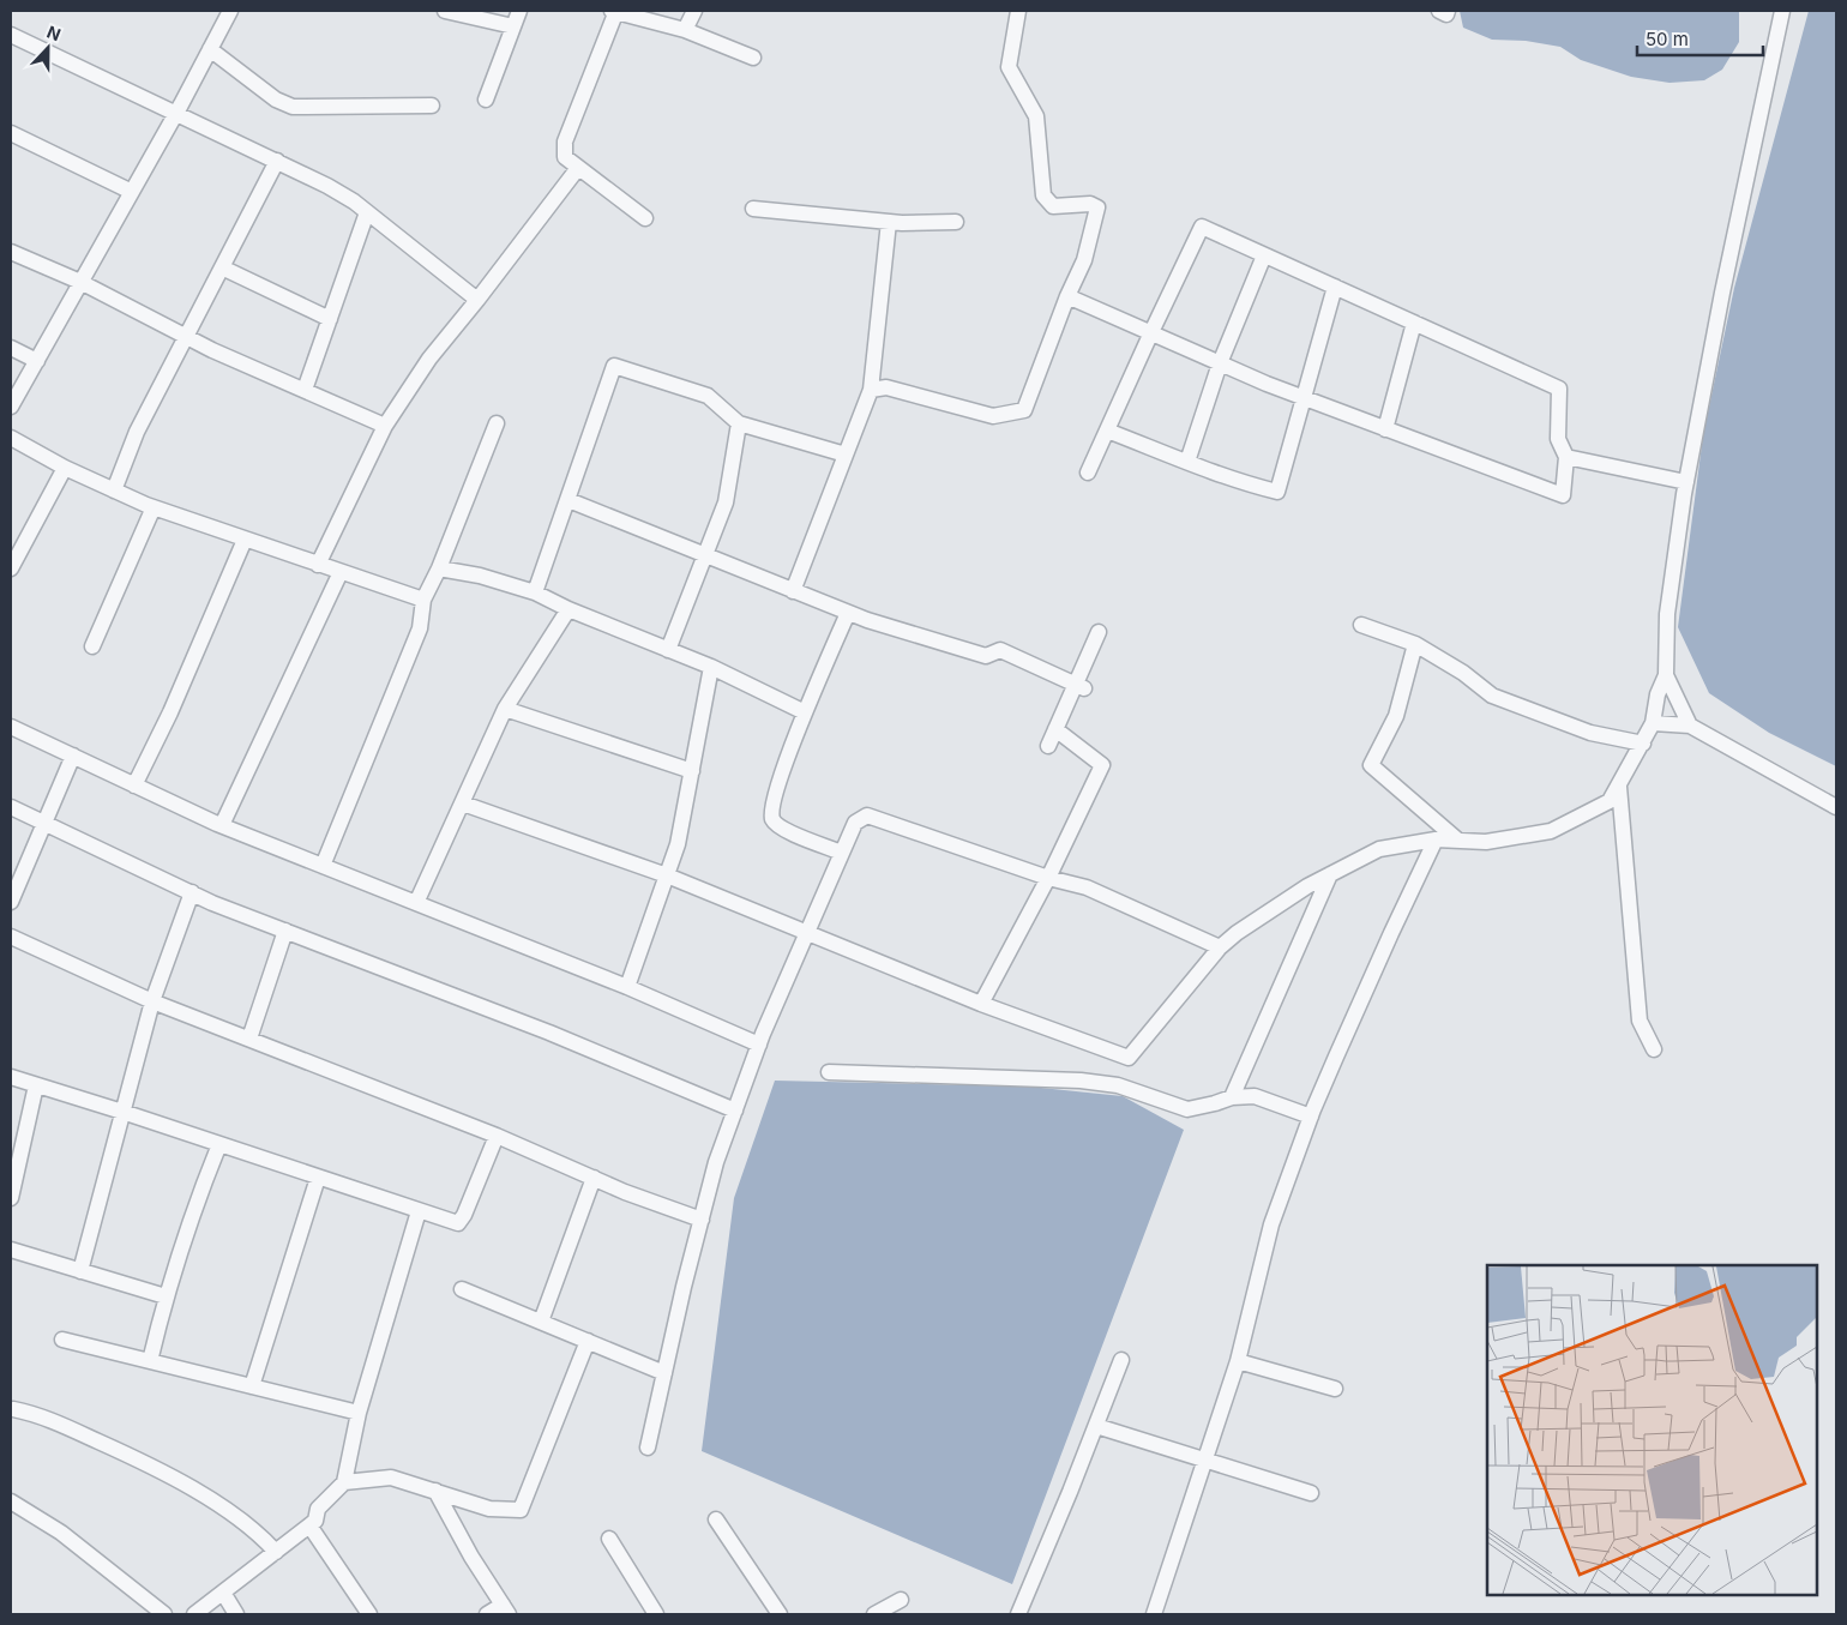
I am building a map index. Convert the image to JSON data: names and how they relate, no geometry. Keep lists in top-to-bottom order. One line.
{"scale_bar":"50 m","north":"top"}
